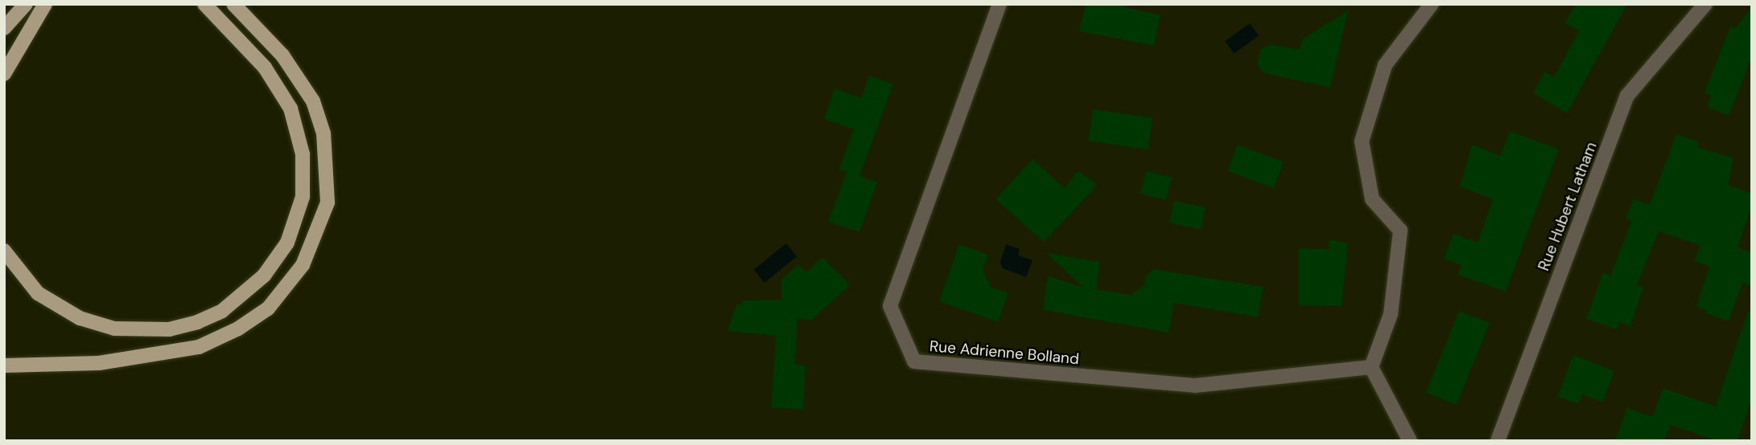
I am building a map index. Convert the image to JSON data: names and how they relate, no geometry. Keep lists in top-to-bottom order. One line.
{"streets":{"street":["Rue Hubert Latham","Rue Adrienne Bolland"]}}
